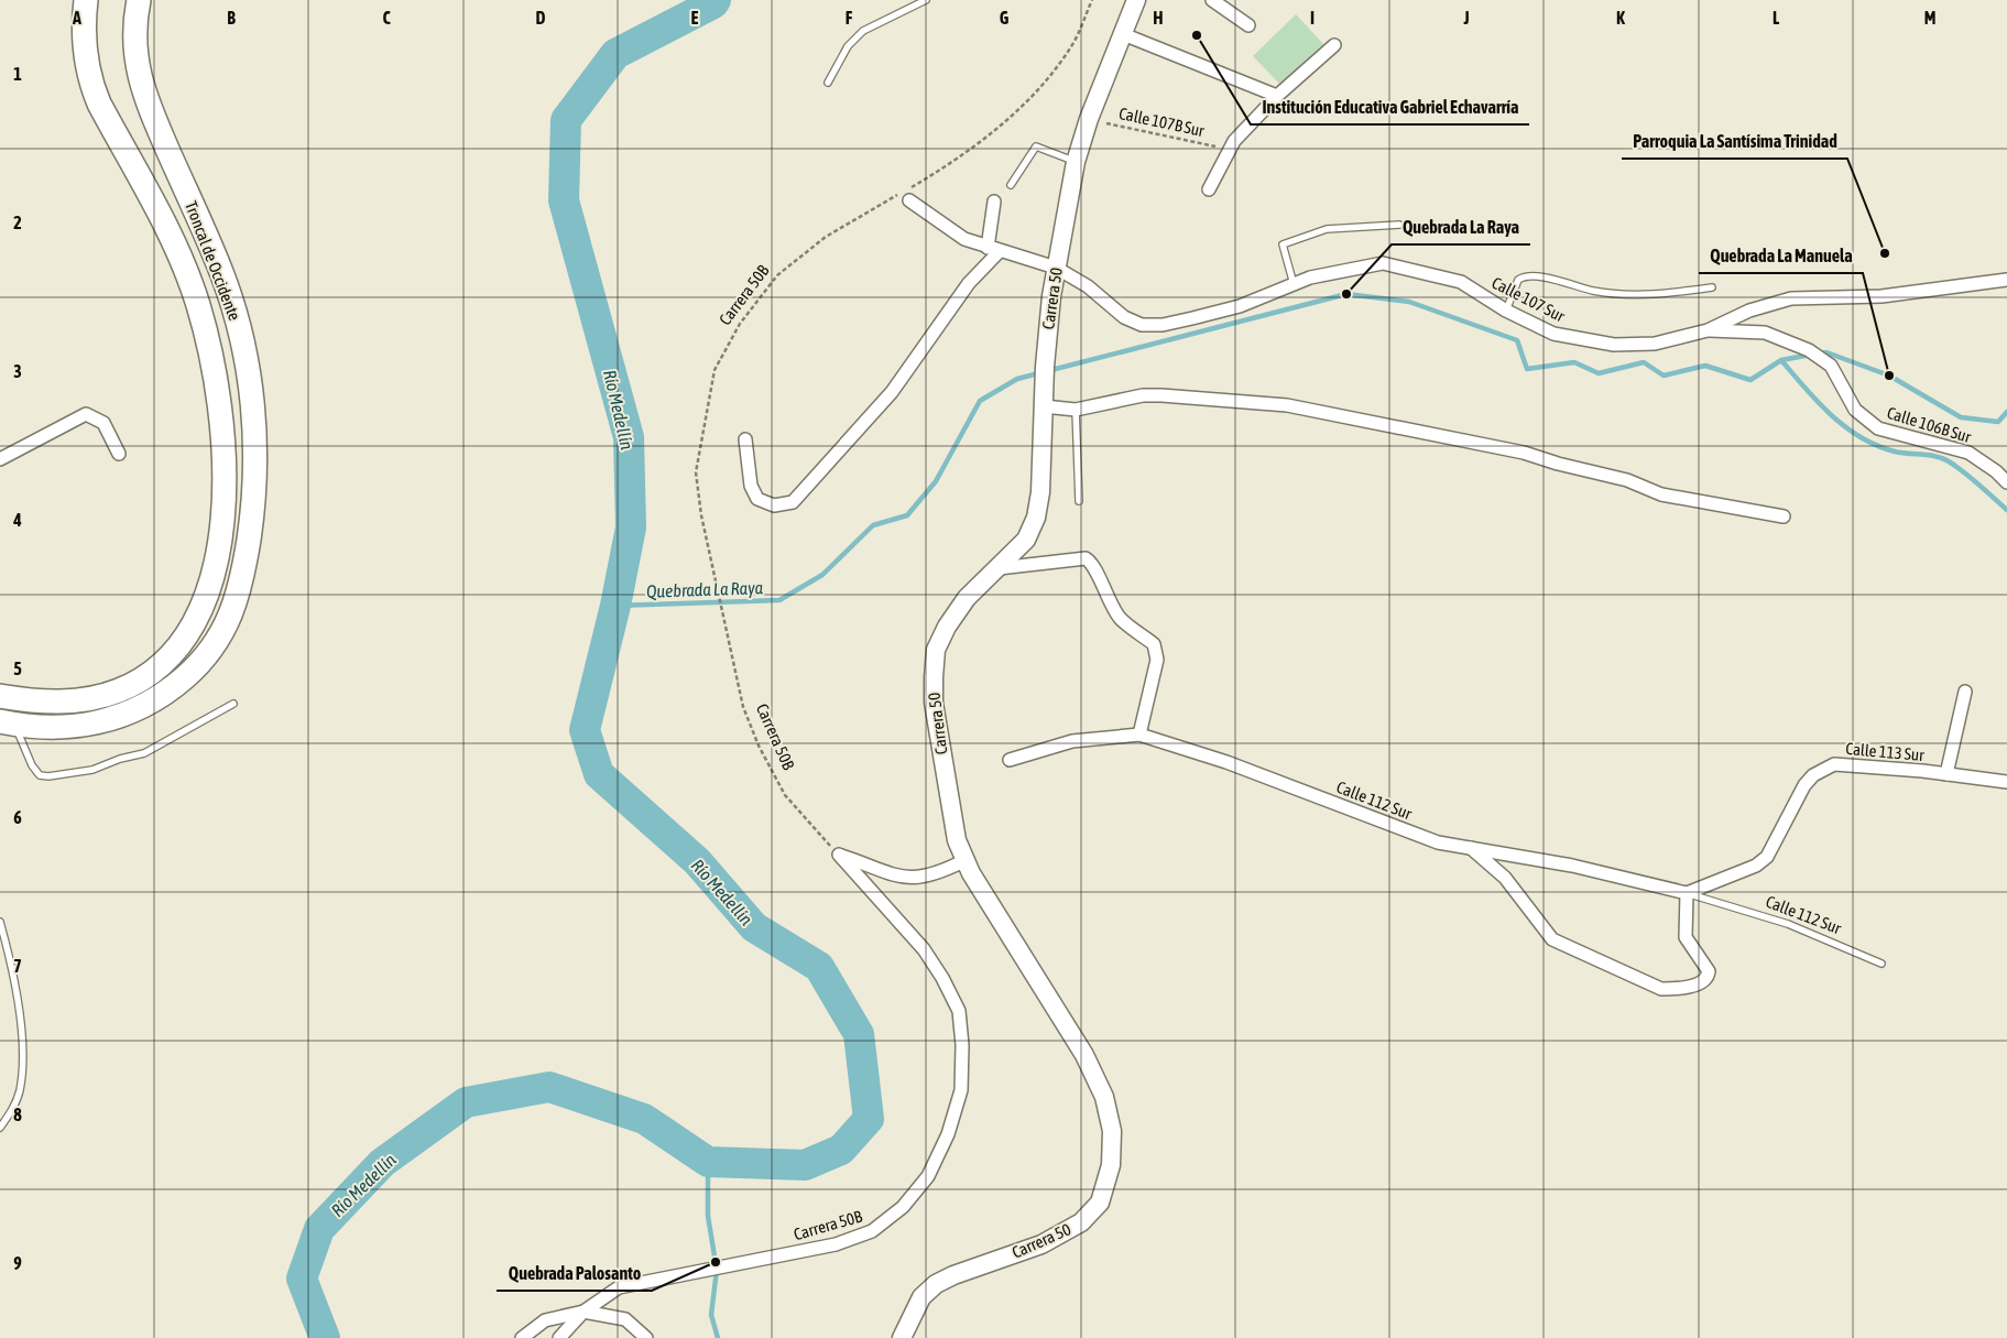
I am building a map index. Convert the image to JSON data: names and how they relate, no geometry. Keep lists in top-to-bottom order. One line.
{"streets":{"highway":["Troncal de Occidente"],"main road":["Carrera 50"],"street":["Carrera 50B","Calle 107 Sur","Calle 106B Sur","Calle 113 Sur","Calle 112 Sur"],"path":["Calle 107B Sur"]},"crossings":[["Calle 107B Sur","Carrera 50"],["Carrera 50B","Calle 107 Sur"],["Carrera 50","Calle 107 Sur"],["Calle 107 Sur","Calle 106B Sur"],["Calle 113 Sur","Calle 112 Sur"]],"water":["Río Medellín","Quebrada La Raya"],"places":["Institución Educativa Gabriel Echavarría","Parroquia La Santísima Trinidad","Quebrada La Raya","Quebrada La Manuela","Quebrada Palosanto"],"grid":{"columns":["A","B","C","D","E","F","G","H","I","J","K","L","M"],"rows":["1","2","3","4","5","6","7","8","9"]}}
